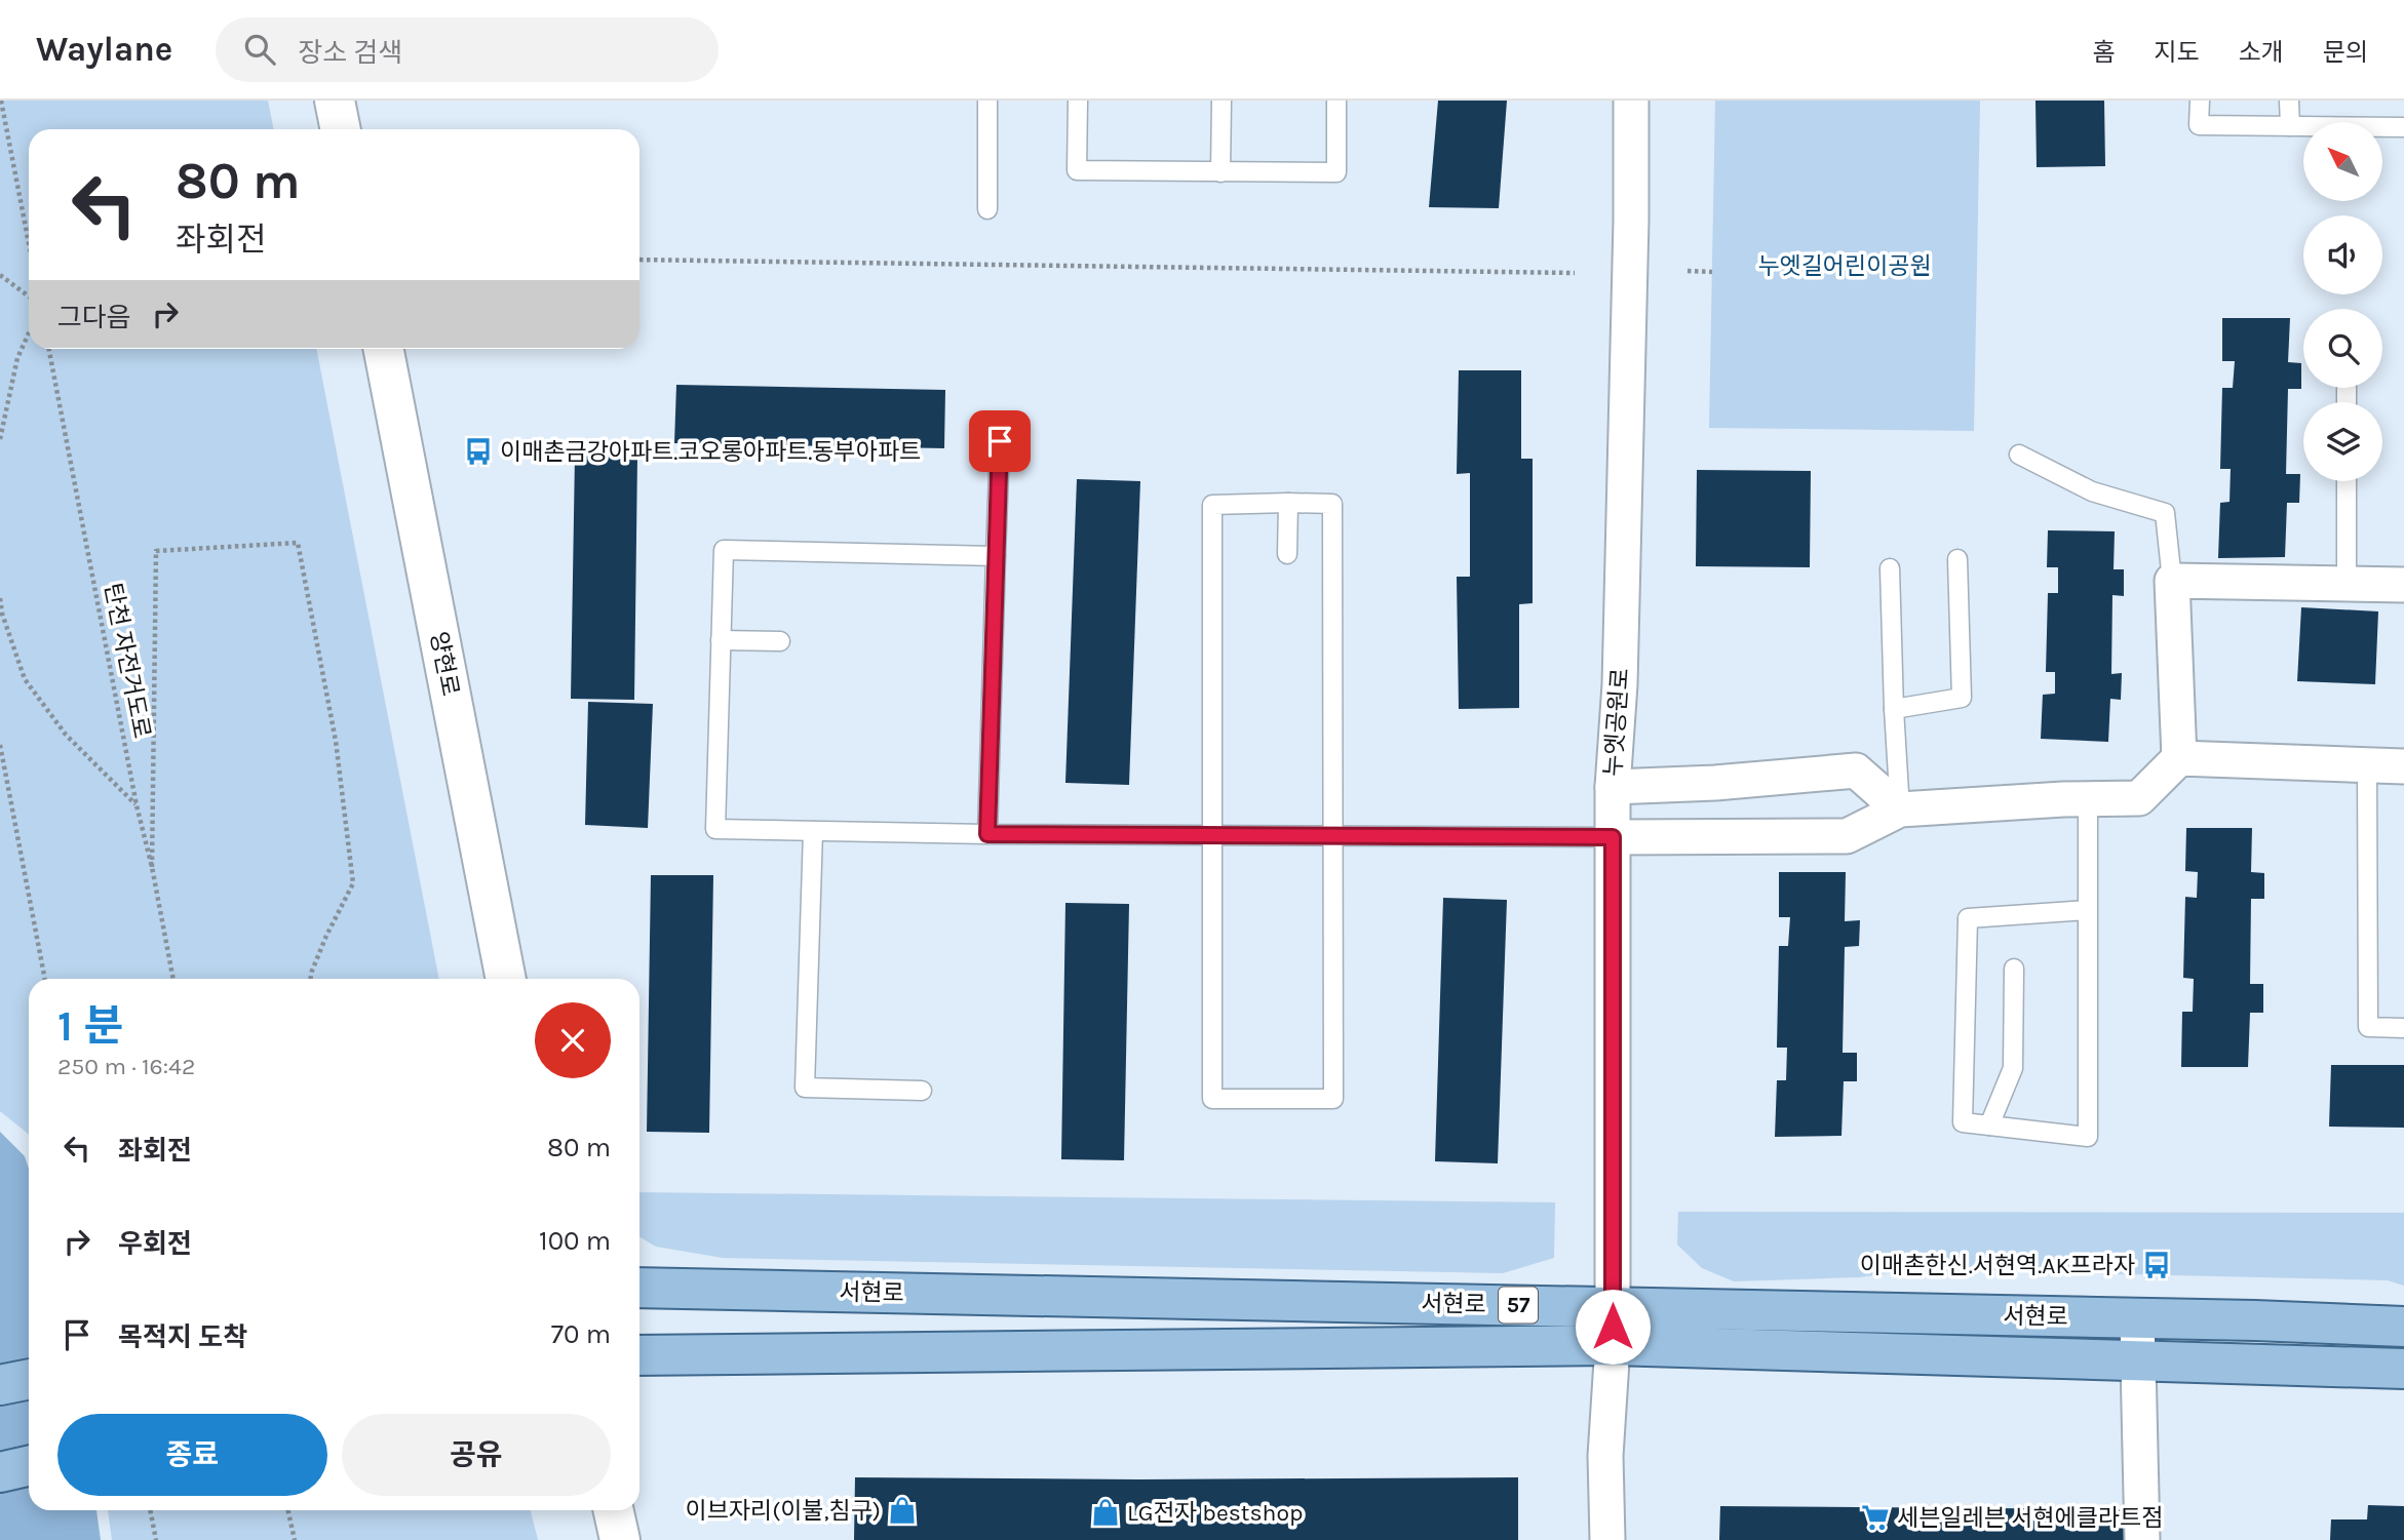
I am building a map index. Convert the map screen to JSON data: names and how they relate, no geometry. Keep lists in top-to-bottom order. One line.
{"streets":{"main road":["양현로","서현로","57"],"street":["누엣공원로"],"path":["탄천 자전거도로"]},"crossings":[["누엣공원로","서현로"]],"parks":["누엣길어린이공원"],"places":{"bus stop":["이매촌금강아파트.코오롱아파트.동부아파트","이매촌한신.서현역.AK프라자"],"shop":["이브자리(이불,침구)","LG전자 bestshop"],"supermarket":["세븐일레븐 서현에클라트점"]},"north":"top left","page":{"header":"Waylane","search":"장소 검색","nav":["홈","지도","소개","문의"],"turn":["80 m","좌회전"],"then":"그다음","heading":["1 분","250 m · 16:42"],"list":[{"name":"좌회전","value":"80 m"},{"name":"우회전","value":"100 m"},{"name":"목적지 도착","value":"70 m"}],"buttons":["종료","공유"]}}
